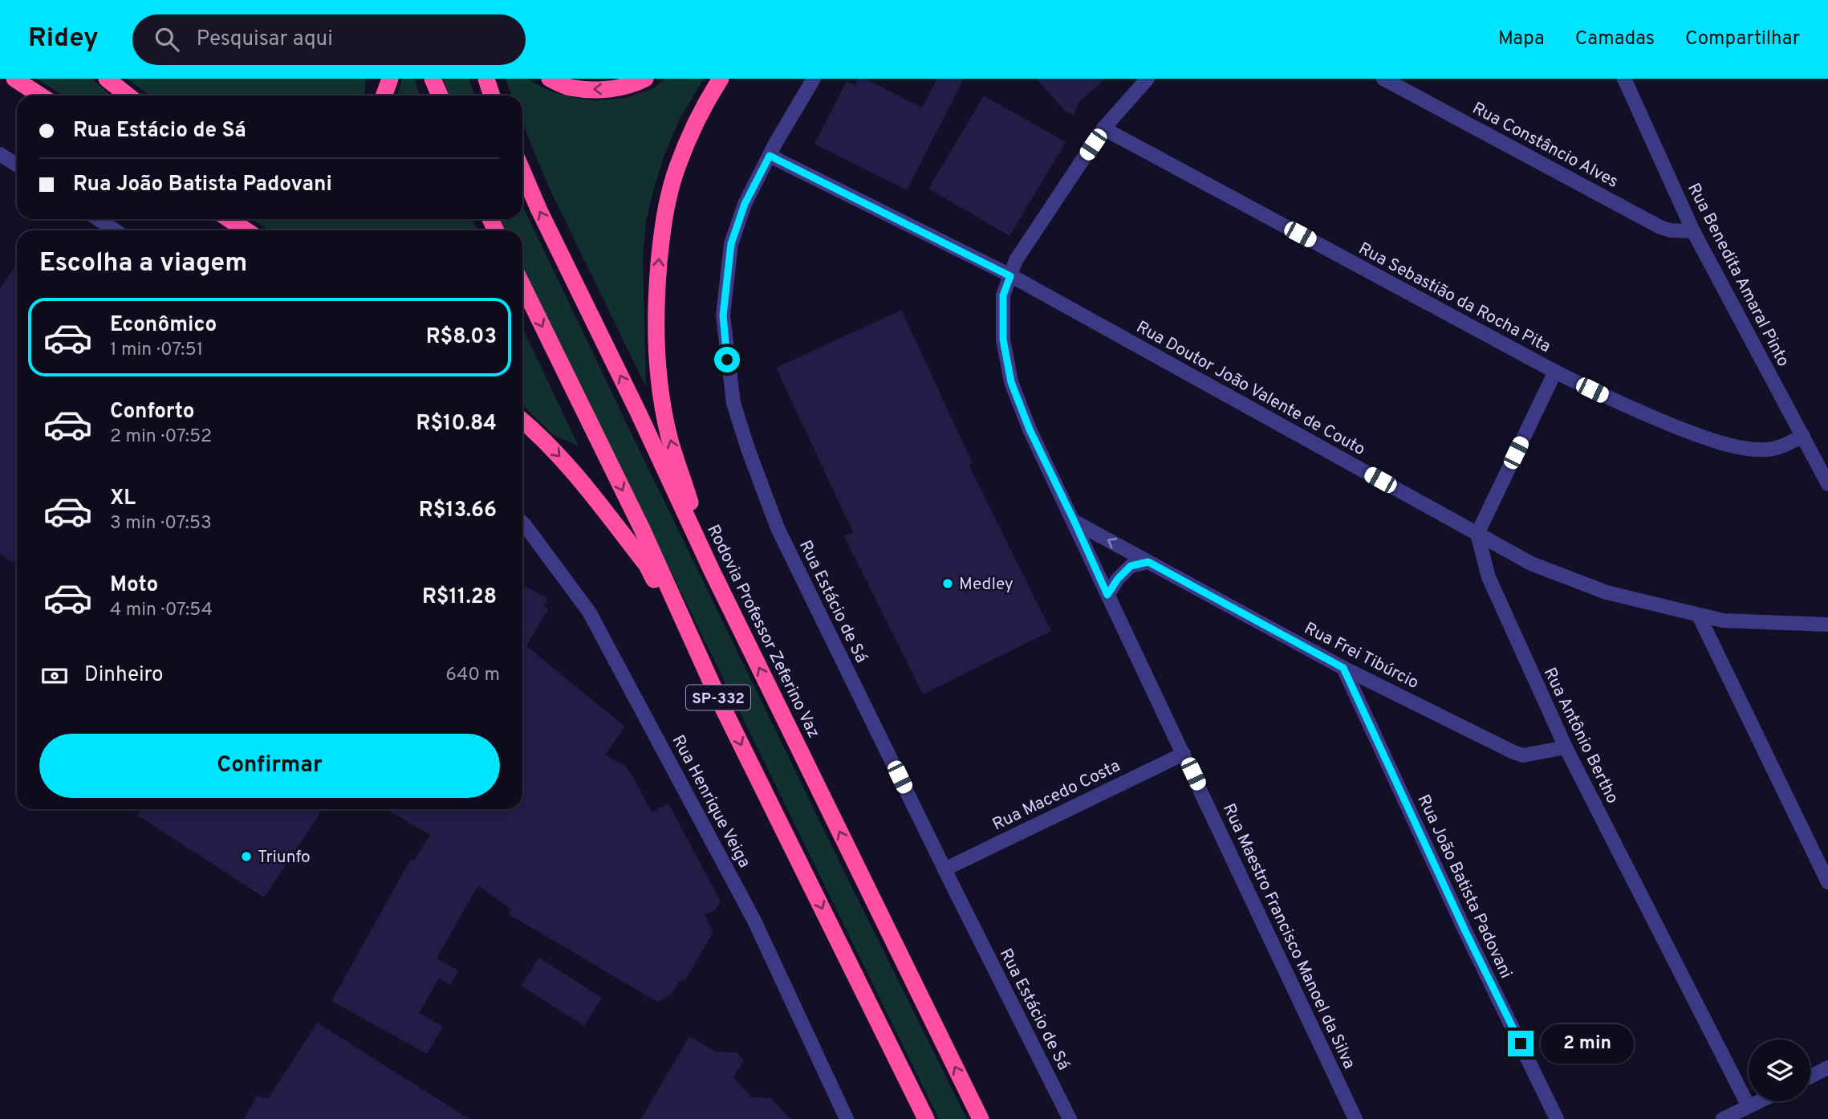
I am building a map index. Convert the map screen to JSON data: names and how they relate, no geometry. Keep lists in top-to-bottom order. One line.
{"streets":{"highway":["Rodovia Professor Zeferino Vaz","SP-332"],"street":["Rua Constâncio Alves","Rua Benedita Amaral Pinto","Rua Sebastião da Rocha Pita","Rua Doutor João Valente de Couto","Rua Estácio de Sá","Rua Frei Tibúrcio","Rua Antônio Bertho","Rua Macedo Costa","Rua Henrique Veiga","Rua João Batista Padovani","Rua Maestro Francisco Manoel da Silva"]},"crossings":[["Rua Constâncio Alves","Rua Benedita Amaral Pinto"],["Rua Benedita Amaral Pinto","Rua Sebastião da Rocha Pita"],["Rua Sebastião da Rocha Pita","Rua Maestro Francisco Manoel da Silva"],["Rua Doutor João Valente de Couto","Rua Estácio de Sá"],["Rua Doutor João Valente de Couto","Rua Antônio Bertho"],["Rua Doutor João Valente de Couto","Rua Maestro Francisco Manoel da Silva"],["Rua Estácio de Sá","Rua Macedo Costa"],["Rua Frei Tibúrcio","Rua Antônio Bertho"],["Rua Frei Tibúrcio","Rua João Batista Padovani"],["Rua Frei Tibúrcio","Rua Maestro Francisco Manoel da Silva"],["Rua Macedo Costa","Rua Maestro Francisco Manoel da Silva"]],"places":["Medley","Triunfo"],"page":{"header":"Ridey","search":"Pesquisar aqui","nav":["Mapa","Camadas","Compartilhar"],"banner":["Rua Estácio de Sá","Rua João Batista Padovani"],"heading":"Escolha a viagem","list":[{"name":"Econômico","note":"1 min · 07:51","value":"R$8.03"},{"name":"Conforto","note":"2 min · 07:52","value":"R$10.84"},{"name":"XL","note":"3 min · 07:53","value":"R$13.66"},{"name":"Moto","note":"4 min · 07:54","value":"R$11.28"}],"pay":["Dinheiro","640 m"],"buttons":"Confirmar","bubble":"2 min"}}
